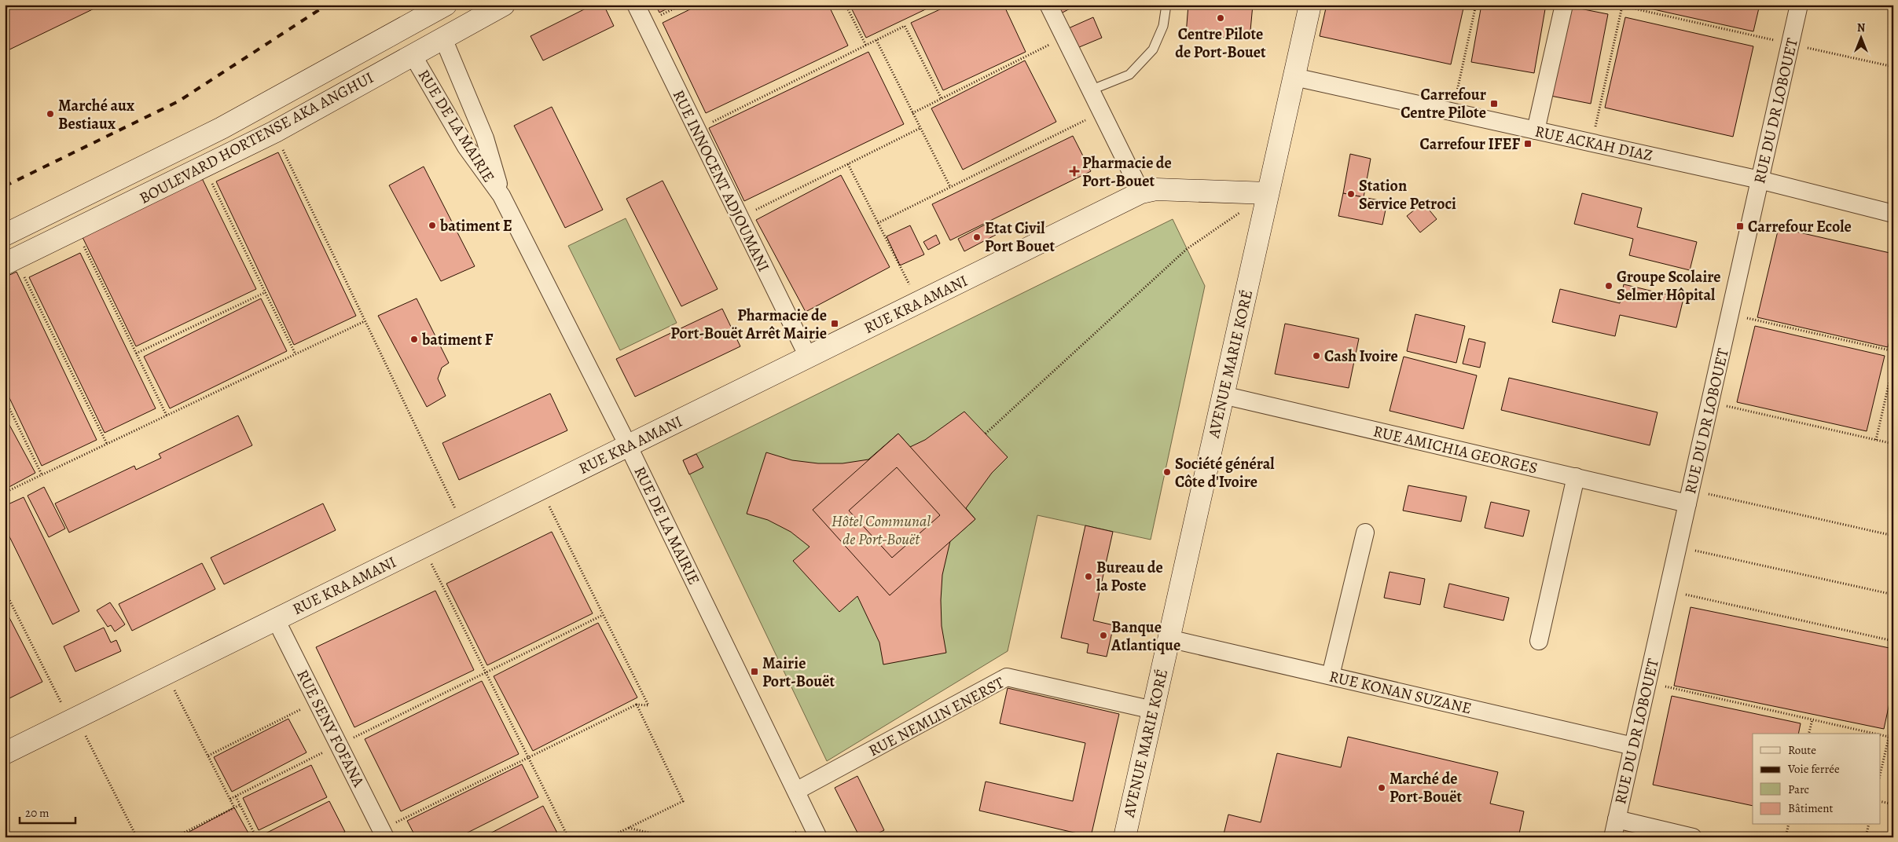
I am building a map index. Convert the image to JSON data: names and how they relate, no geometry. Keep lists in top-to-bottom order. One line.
{"streets":{"main road":["BOULEVARD HORTENSE AKA ANGHUI","RUE KRA AMANI","AVENUE MARIE KORÉ"],"street":["RUE DU DR LOBOUET","RUE DE LA MAIRIE","RUE ACKAH DIAZ","RUE INNOCENT ADJOUMANI","RUE AMICHIA GEORGES","RUE KONAN SUZANE","RUE NEMLIN ENERST","RUE SENY FOFANA"]},"crossings":[["RUE DU DR LOBOUET","RUE ACKAH DIAZ"],["RUE DU DR LOBOUET","RUE AMICHIA GEORGES"],["RUE DU DR LOBOUET","RUE KONAN SUZANE"],["RUE DE LA MAIRIE","BOULEVARD HORTENSE AKA ANGHUI"],["RUE DE LA MAIRIE","RUE KRA AMANI"],["RUE DE LA MAIRIE","RUE NEMLIN ENERST"],["RUE ACKAH DIAZ","AVENUE MARIE KORÉ"],["RUE INNOCENT ADJOUMANI","RUE KRA AMANI"],["RUE KRA AMANI","AVENUE MARIE KORÉ"],["RUE KRA AMANI","RUE SENY FOFANA"],["AVENUE MARIE KORÉ","RUE AMICHIA GEORGES"],["AVENUE MARIE KORÉ","RUE KONAN SUZANE"],["AVENUE MARIE KORÉ","RUE NEMLIN ENERST"]],"parks":["Hôtel Communal de Port-Bouët"],"places":{"other":["Centre Pilote de Port-Bouet","Marché aux Bestiaux","Station Service Petroci","batiment E","Etat Civil Port Bouet","Groupe Scolaire Selmer Hôpital","batiment F","Cash Ivoire","Société général Côte d'Ivoire","Bureau de la Poste","Banque Atlantique","Marché de Port-Bouët"],"transit":["Carrefour Centre Pilote","Carrefour IFEF","Carrefour Ecole","Pharmacie de Port-Bouët Arrêt Mairie","Mairie Port-Bouët"],"health":["Pharmacie de Port-Bouet"]},"legend":["Route","Voie ferrée","Parc","Bâtiment"],"scale_bar":"20 m","north":"top"}
